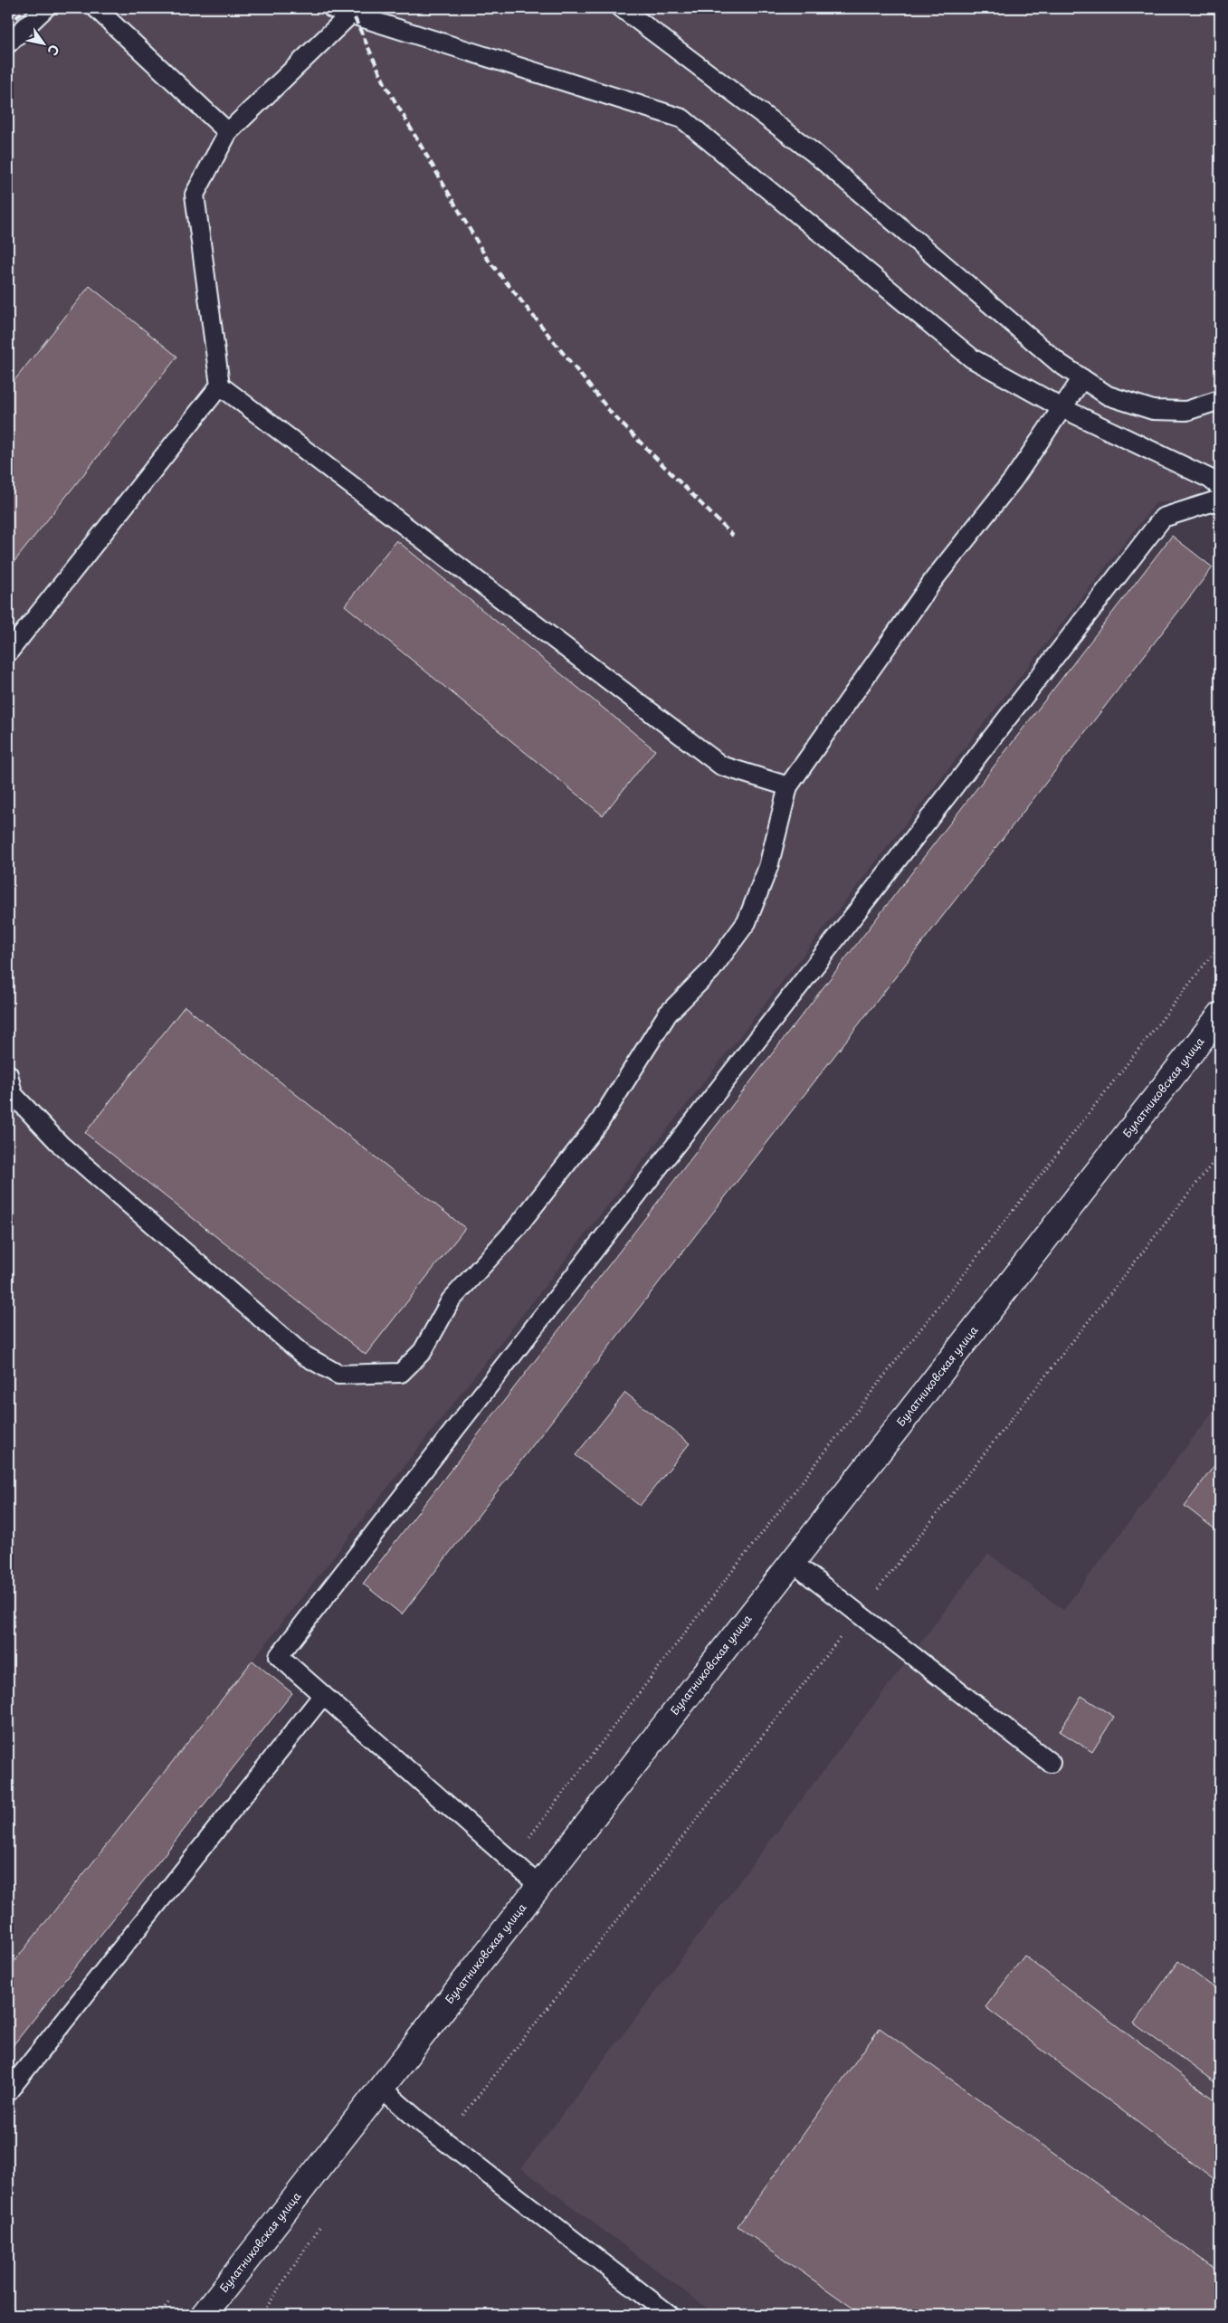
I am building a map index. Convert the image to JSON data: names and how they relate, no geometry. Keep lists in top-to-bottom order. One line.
{"streets":{"street":["Булатниковская улица"]},"north":"bottom right"}
